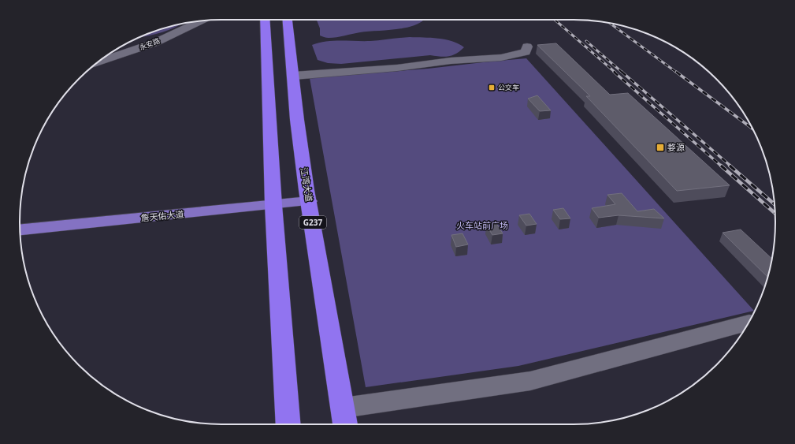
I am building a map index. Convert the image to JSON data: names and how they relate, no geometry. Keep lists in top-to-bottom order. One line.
{"streets":{"highway":["江湾大道","G237"],"main road":["詹天佑大道"],"street":["永安路"]},"crossings":[["江湾大道","詹天佑大道"]],"parks":["火车站前广场"],"places":{"transit":["公交车","婺源"]}}
